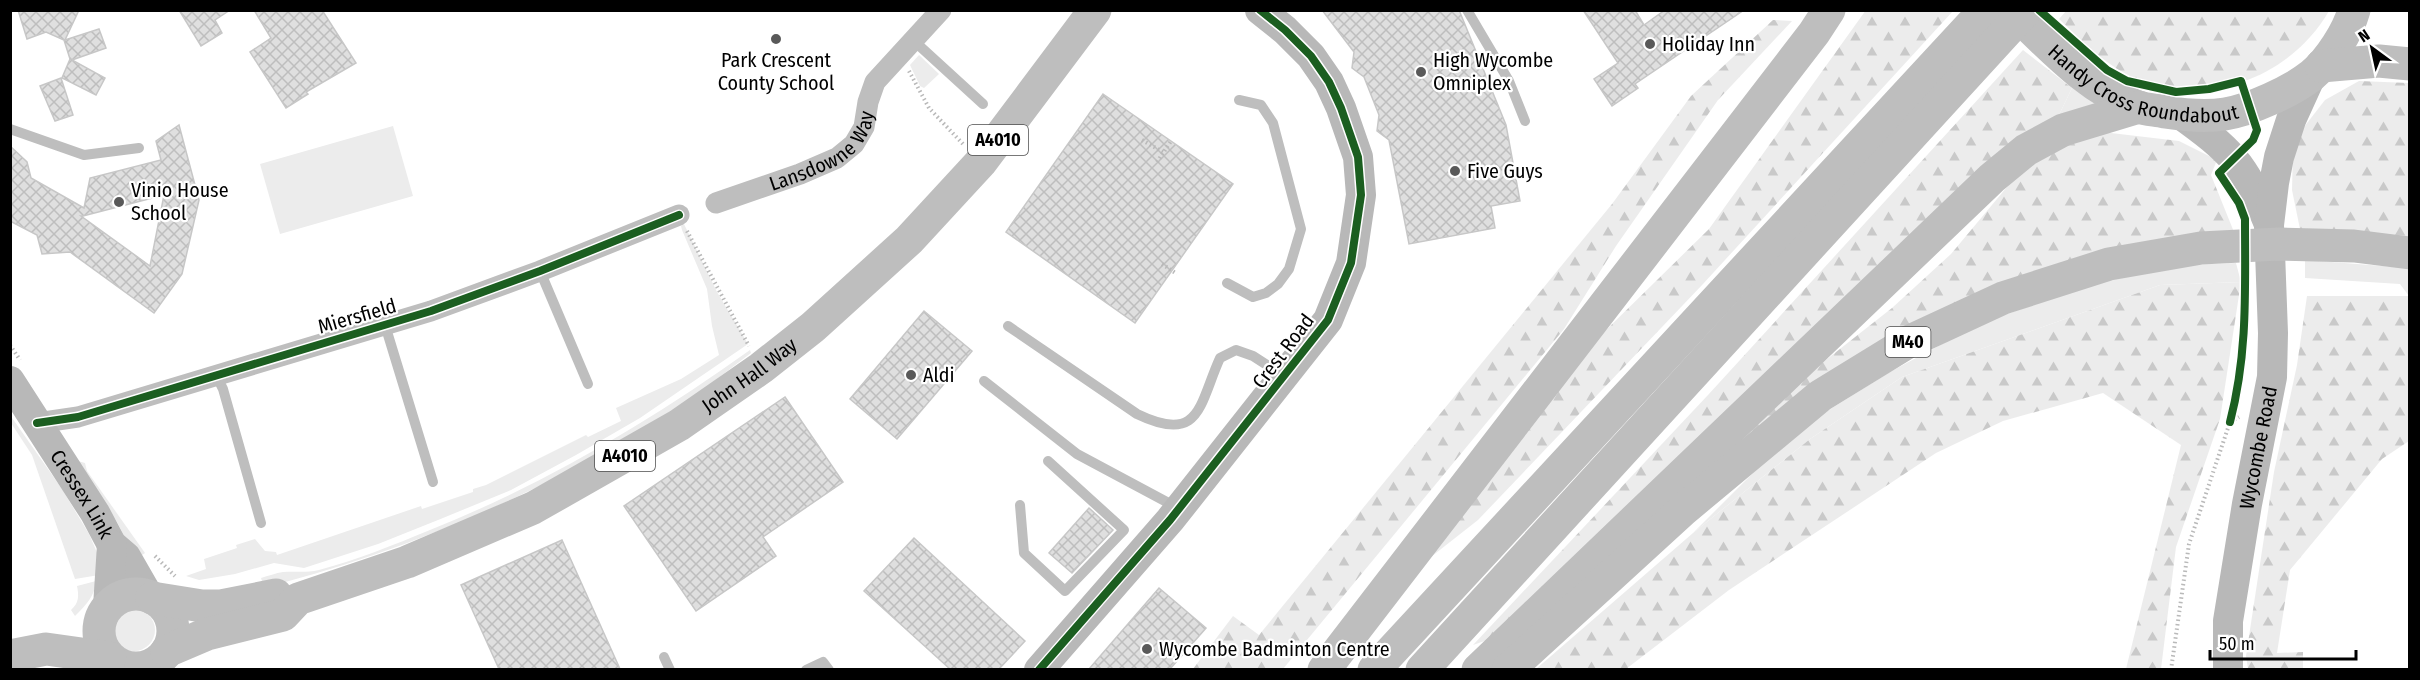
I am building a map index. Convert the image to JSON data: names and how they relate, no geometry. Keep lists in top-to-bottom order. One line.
{"streets":{"highway":["Handy Cross Roundabout","A4010","M40","John Hall Way"],"street":["Lansdowne Way","Miersfield","Crest Road","Wycombe Road","Cressex Link"]},"crossings":[["Handy Cross Roundabout","Wycombe Road"],["A4010","John Hall Way"],["A4010","Cressex Link"],["Miersfield","Cressex Link"],["John Hall Way","Cressex Link"]],"places":["Park Crescent County School","Holiday Inn","High Wycombe Omniplex","Five Guys","Vinio House School","Aldi","Wycombe Badminton Centre"],"scale_bar":"50 m","north":"top left"}
